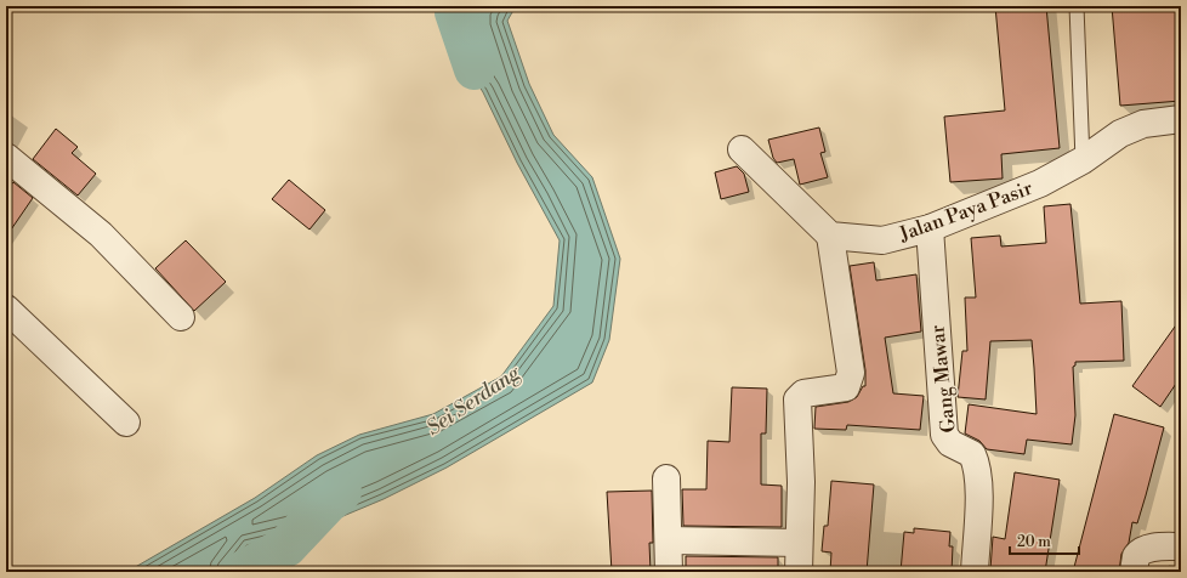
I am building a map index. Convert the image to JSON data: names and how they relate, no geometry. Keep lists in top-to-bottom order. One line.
{"streets":{"street":["Jalan Paya Pasir","Gang Mawar"]},"crossings":[["Jalan Paya Pasir","Gang Mawar"]],"water":["Sei Serdang"],"scale_bar":"20 m"}
